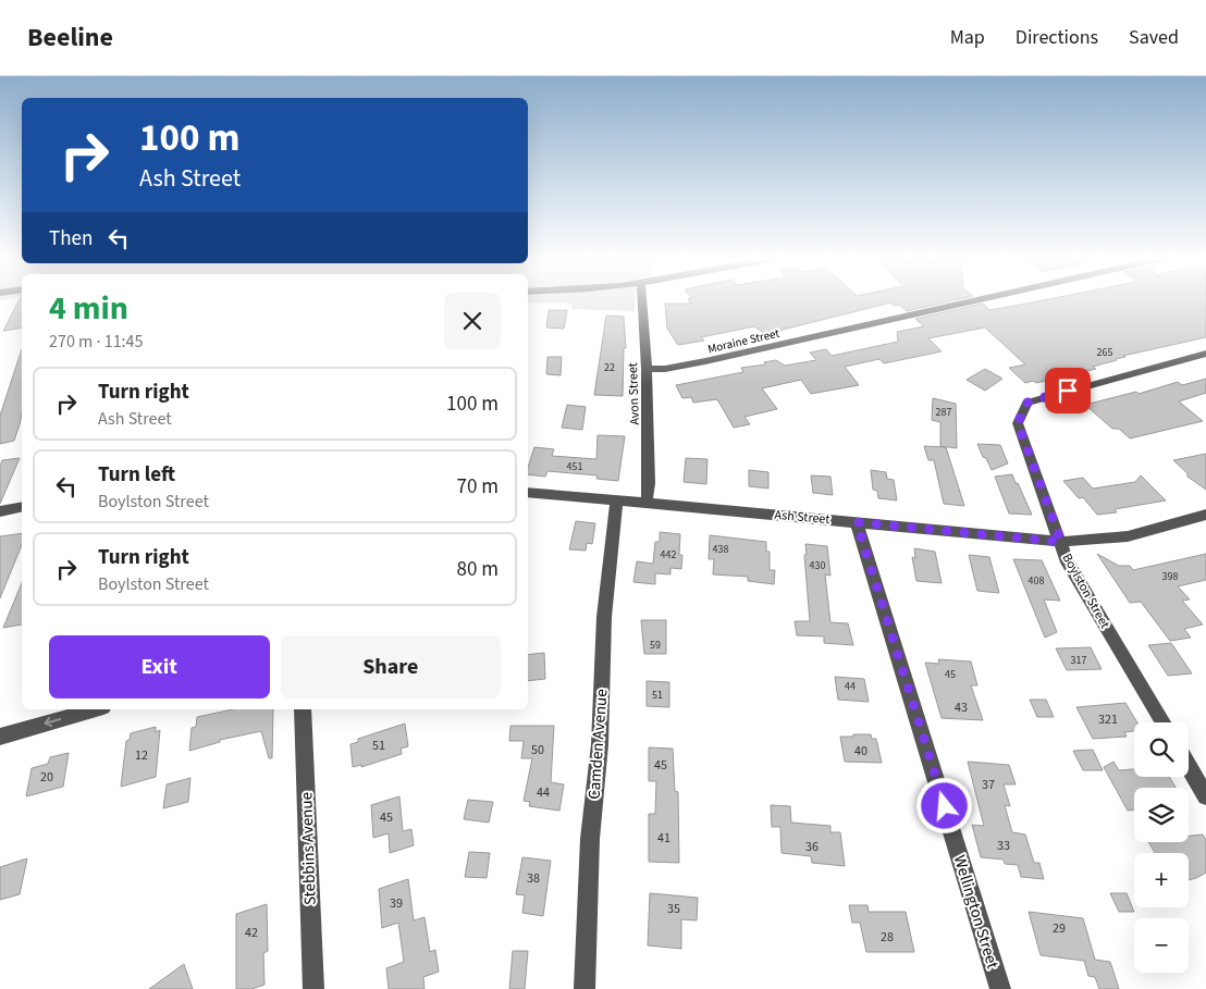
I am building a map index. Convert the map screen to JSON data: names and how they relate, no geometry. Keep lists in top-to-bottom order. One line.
{"streets":{"street":["Moraine Street","Avon Street","Ash Street","Boylston Street","Camden Avenue","Stebbins Avenue","Wellington Street"]},"crossings":[["Moraine Street","Avon Street"],["Avon Street","Ash Street"],["Ash Street","Boylston Street"],["Ash Street","Camden Avenue"],["Ash Street","Wellington Street"]],"house_numbers":["265","22","287","451","438","442","430","398","408","59","317","45","44","51","43","321","51","50","40","12","45","20","37","44","45","41","33","36","38","39","35","29","42","28"],"page":{"header":"Beeline","nav":["Map","Directions","Saved"],"turn":["100 m","Ash Street"],"then":"Then","heading":["4 min","270 m · 11:45"],"list":[{"name":"Turn right","note":"Ash Street","value":"100 m"},{"name":"Turn left","note":"Boylston Street","value":"70 m"},{"name":"Turn right","note":"Boylston Street","value":"80 m"}],"buttons":["Exit","Share"],"map_buttons":["+","−"]}}
